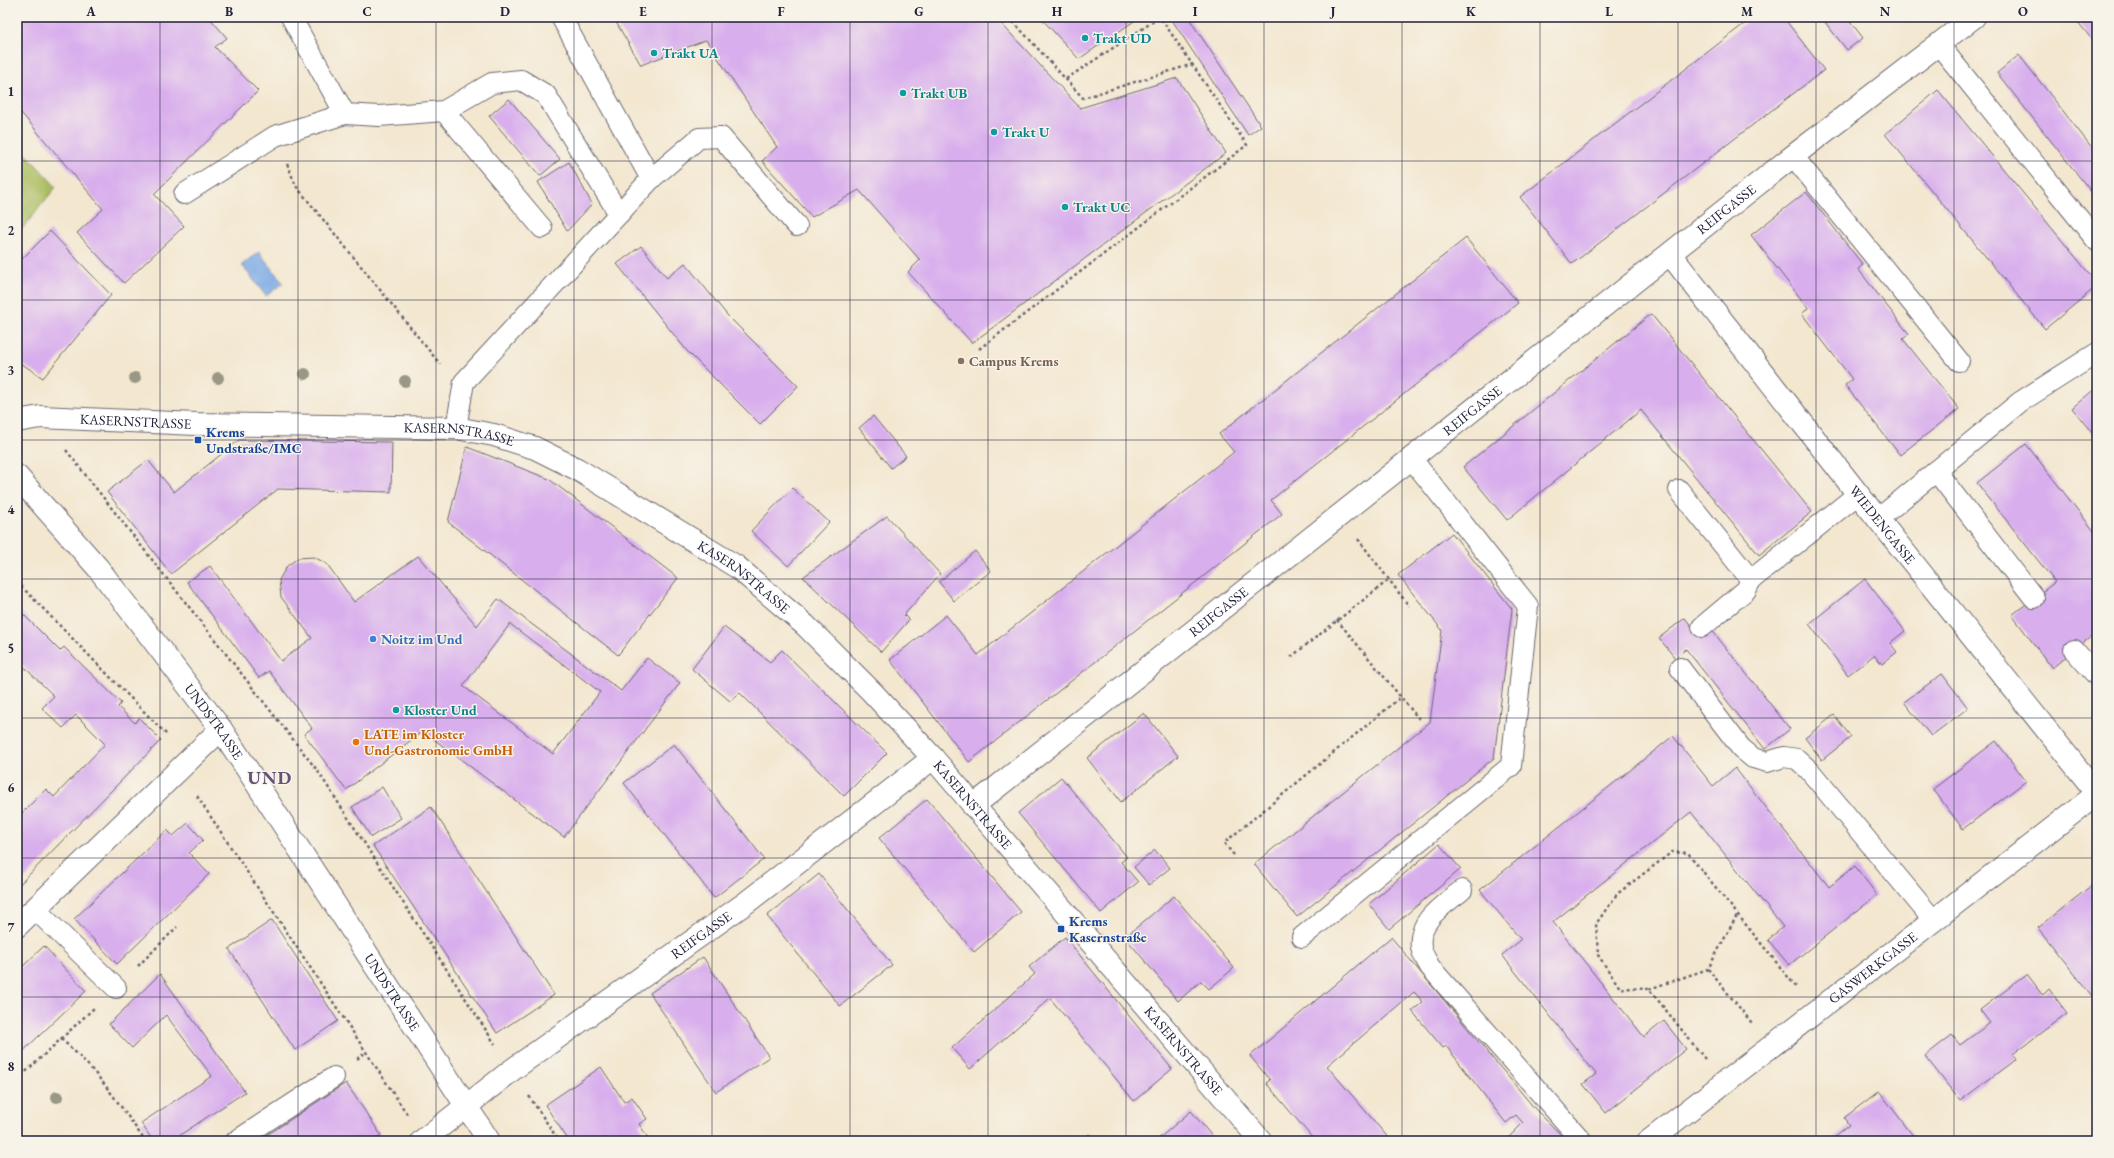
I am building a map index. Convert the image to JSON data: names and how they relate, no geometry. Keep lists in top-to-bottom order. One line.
{"streets":{"street":["REIFGASSE","KASERNSTRASSE","WIEDENGASSE","UNDSTRASSE","GASWERKGASSE"]},"crossings":[["REIFGASSE","KASERNSTRASSE"],["REIFGASSE","WIEDENGASSE"],["REIFGASSE","UNDSTRASSE"],["WIEDENGASSE","GASWERKGASSE"]],"districts":["UND"],"places":{"other":["Trakt UD","Trakt UA","Trakt UB","Trakt U","Trakt UC","Campus Krems","Noitz im Und","Kloster Und","LATE im Kloster Und-Gastronomie GmbH"],"transit":["Krems Undstraße/IMC","Krems Kasernstraße"]},"grid":{"columns":["A","B","C","D","E","F","G","H","I","J","K","L","M","N","O"],"rows":["1","2","3","4","5","6","7","8"]}}
